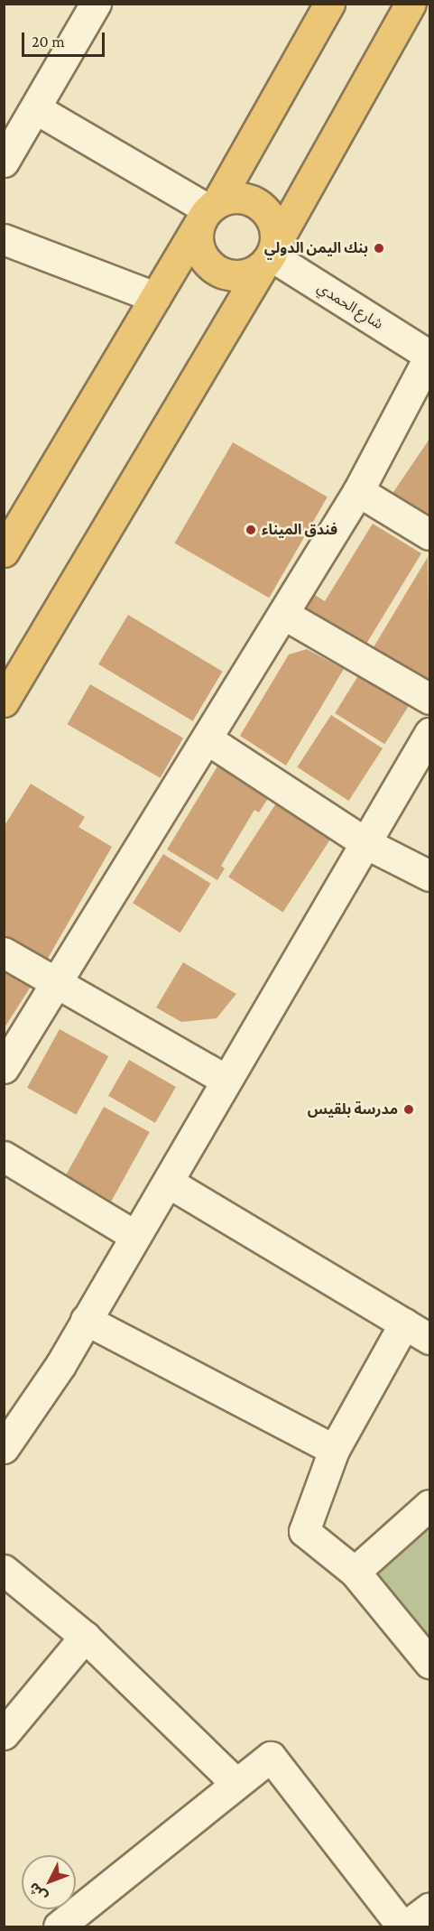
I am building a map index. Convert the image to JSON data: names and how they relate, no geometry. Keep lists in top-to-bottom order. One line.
{"streets":{"street":["شارع الحمدي"]},"places":["بنك اليمن الدولي","فندق الميناء","مدرسة بلقيس"],"scale_bar":"20 m","north":"bottom left"}
